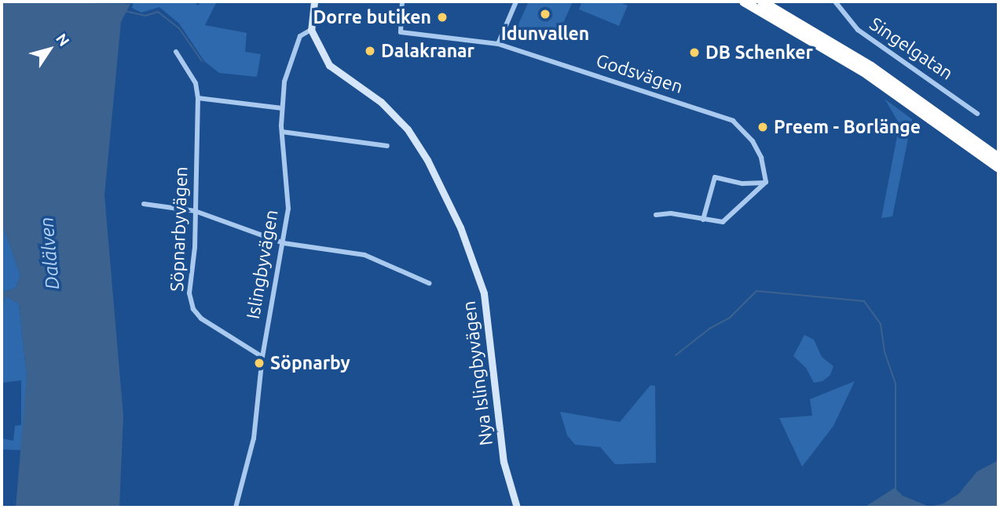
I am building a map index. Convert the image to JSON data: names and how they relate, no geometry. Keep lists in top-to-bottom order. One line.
{"streets":{"street":["Singelgatan","Godsvägen","Söpnarbyvägen","Islingbyvägen","Nya Islingbyvägen"]},"crossings":[["Söpnarbyvägen","Islingbyvägen"],["Islingbyvägen","Nya Islingbyvägen"]],"water":["Dalälven"],"places":["Idunvallen","Dorre butiken","Dalakranar","DB Schenker","Preem - Borlänge","Söpnarby"],"north":"top right"}
